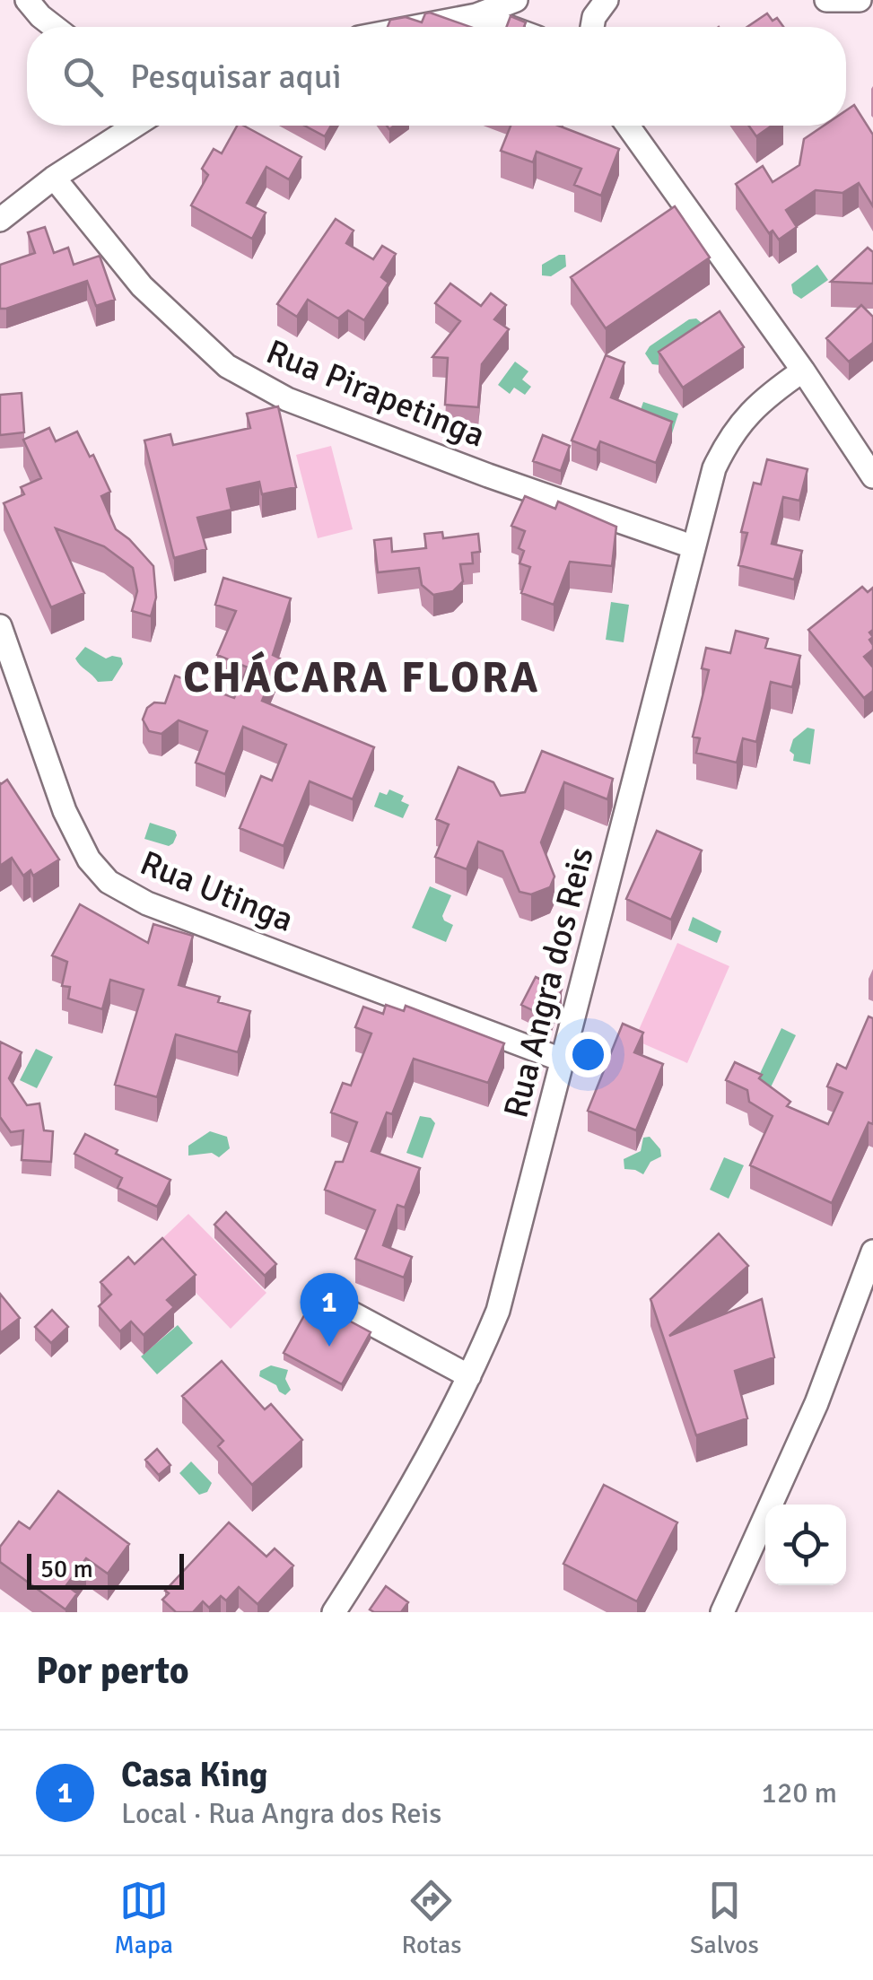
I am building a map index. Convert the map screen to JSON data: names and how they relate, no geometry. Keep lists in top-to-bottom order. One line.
{"streets":{"street":["Rua Pirapetinga","Rua Utinga","Rua Angra dos Reis"]},"crossings":[["Rua Pirapetinga","Rua Angra dos Reis"],["Rua Utinga","Rua Angra dos Reis"]],"districts":["CHÁCARA FLORA"],"scale_bar":"50 m","page":{"search":"Pesquisar aqui","pins":"1","scale":"50 m","heading":"Por perto","list":[{"mark":"1","name":"Casa King","note":"Local · Rua Angra dos Reis","value":"120 m"}],"nav":["Mapa","Rotas","Salvos"]}}
